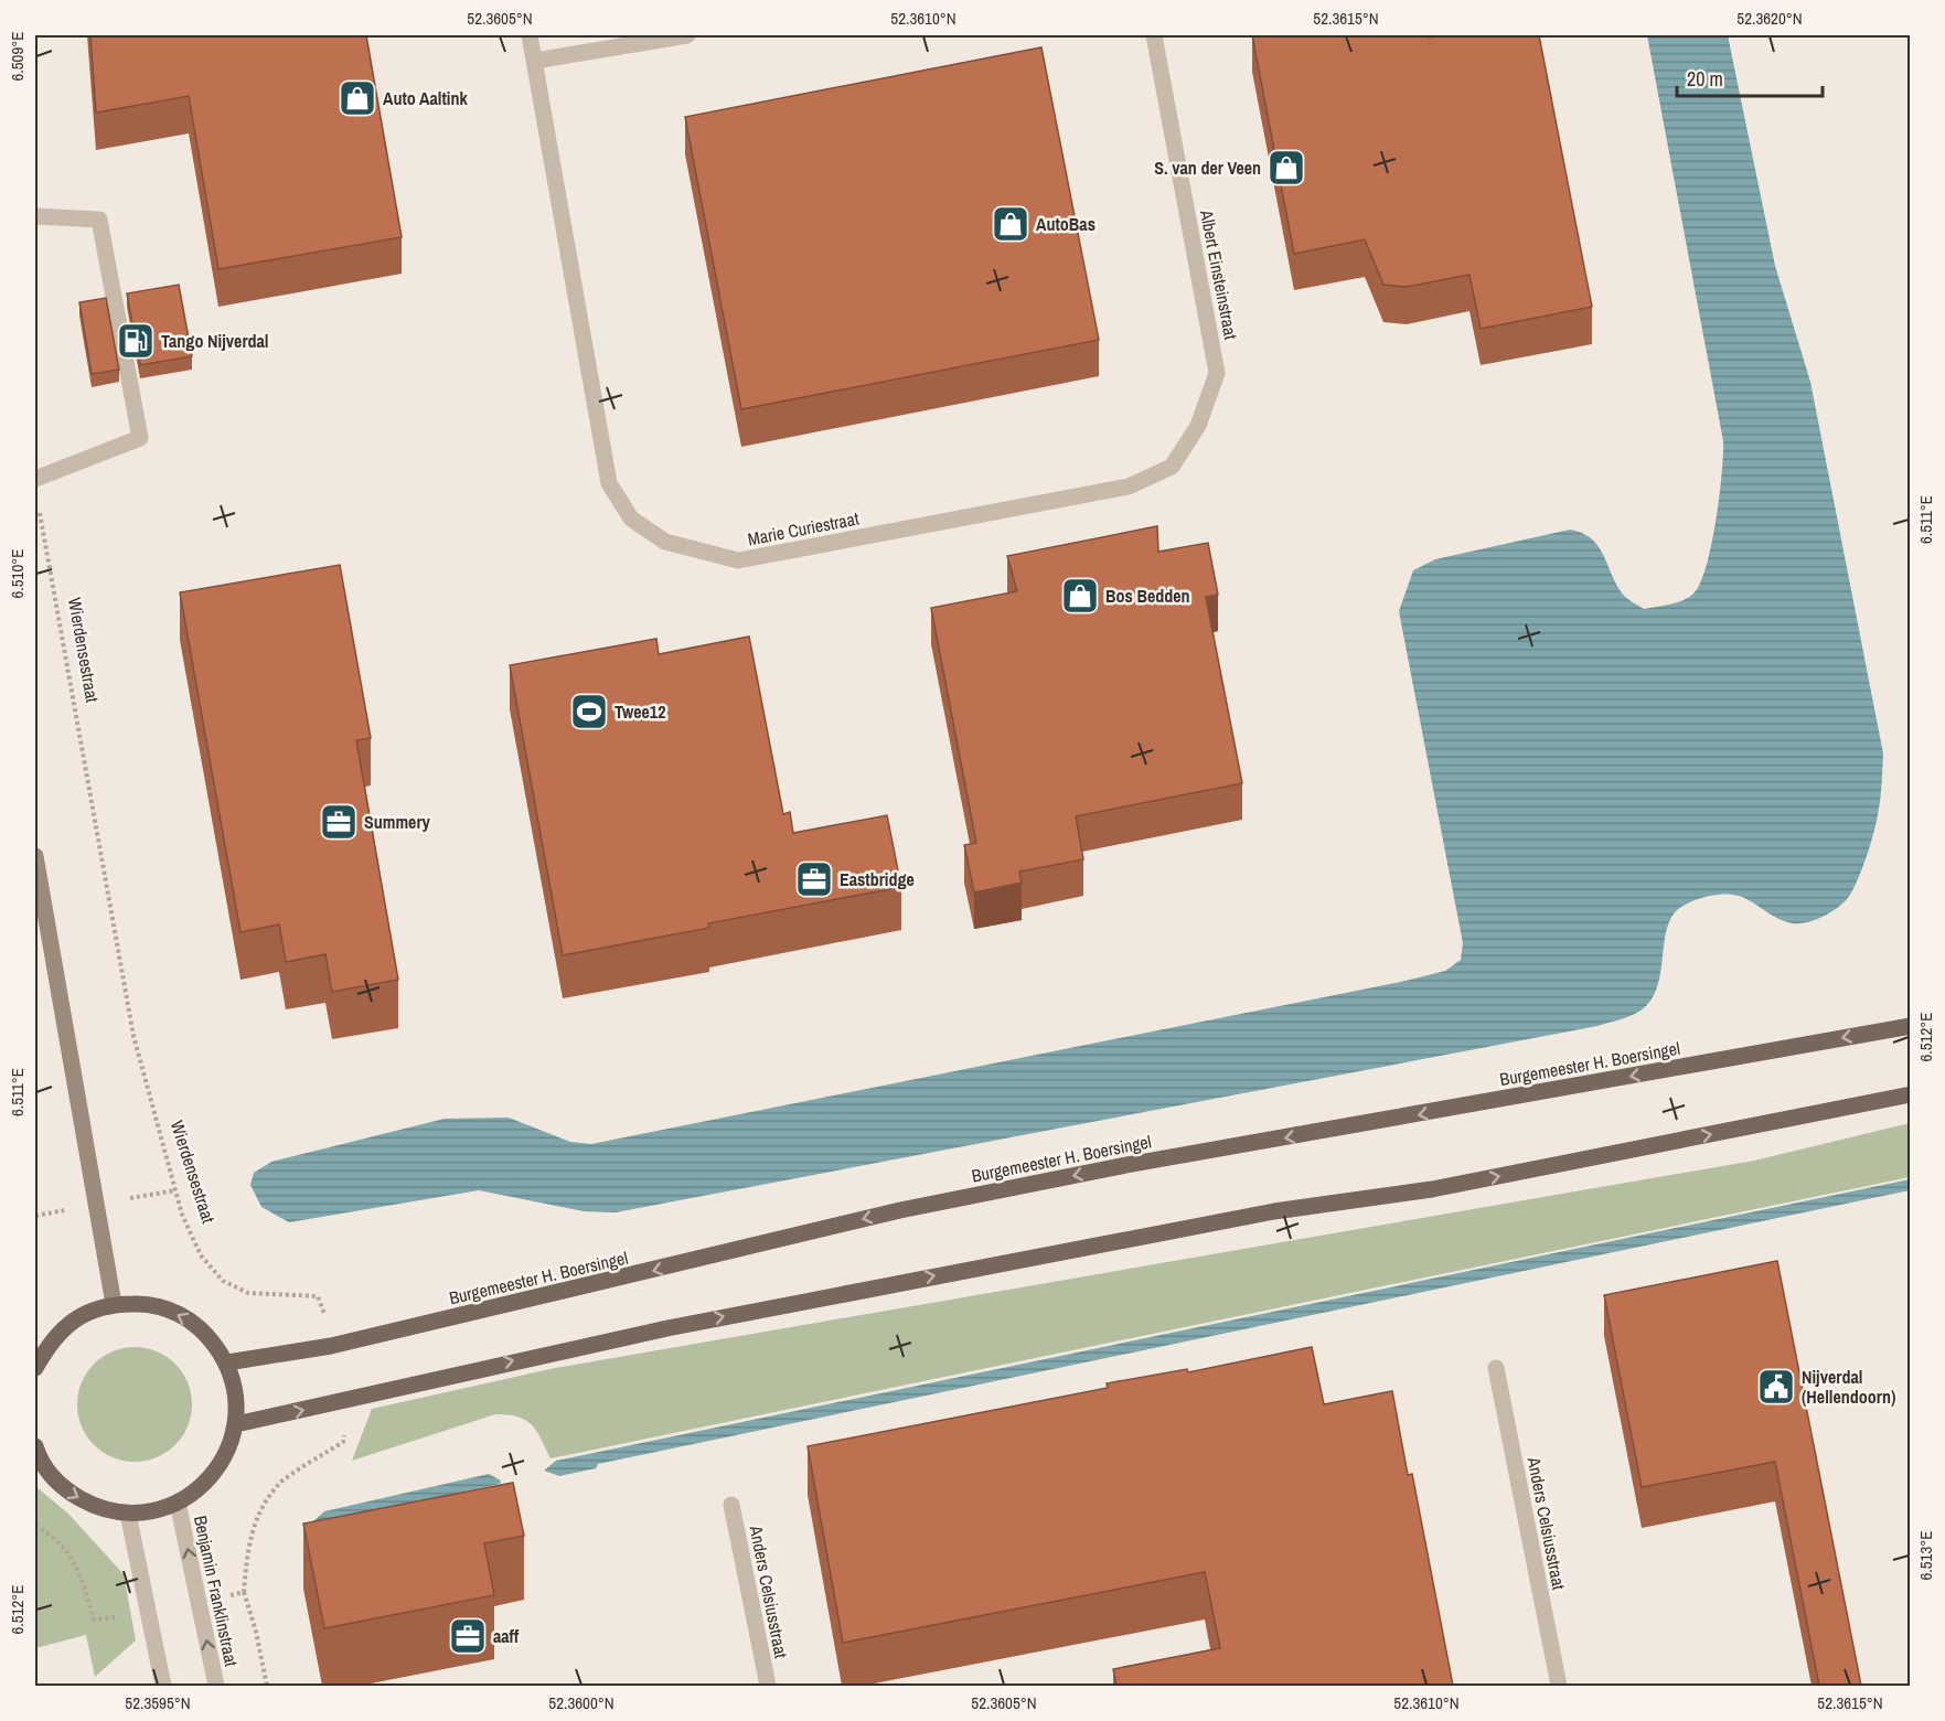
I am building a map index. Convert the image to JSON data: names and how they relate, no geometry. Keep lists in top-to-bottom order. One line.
{"streets":{"main road":["Burgemeester H. Boersingel"],"street":["Albert Einsteinstraat","Marie Curiestraat","Anders Celsiusstraat","Benjamin Franklinstraat"],"path":["Wierdensestraat"]},"crossings":[["Albert Einsteinstraat","Marie Curiestraat"],["Wierdensestraat","Burgemeester H. Boersingel"]],"places":{"shop":["Auto Aaltink","S. van der Veen","AutoBas","Bos Bedden"],"fuel station":["Tango Nijverdal"],"sports":["Twee12"],"office":["Summery","Eastbridge","aaff"],"public building":["Nijverdal (Hellendoorn)"]},"scale_bar":"20 m","coordinates":["52.3605°N","52.3610°N","52.3615°N","52.3620°N","6.509°E","6.511°E","6.510°E","6.512°E","6.513°E","52.3595°N","52.3600°N"]}
